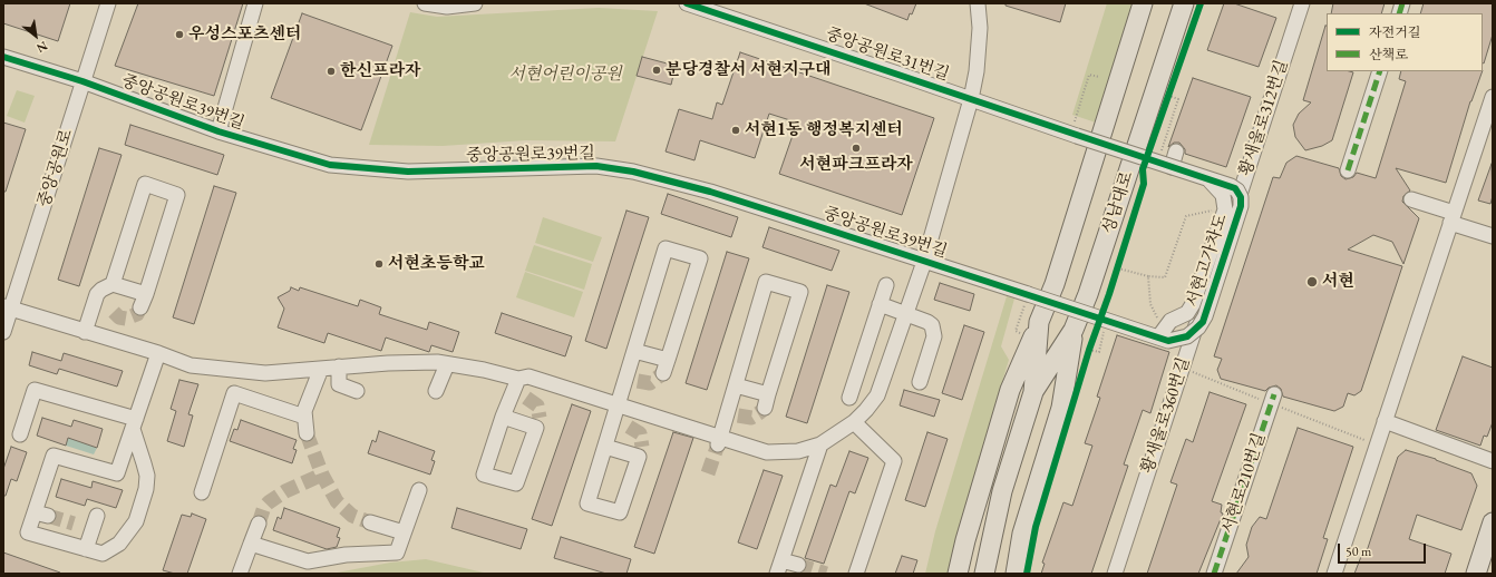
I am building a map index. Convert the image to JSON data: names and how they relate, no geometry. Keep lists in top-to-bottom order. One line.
{"streets":{"main road":["성남대로"],"street":["중앙공원로31번길","중앙공원로39번길","황새울로312번길","중앙공원로","서현고가차도","황새울로360번길","서현로210번길"]},"crossings":[["중앙공원로31번길","서현고가차도"],["중앙공원로39번길","중앙공원로"],["중앙공원로39번길","서현고가차도"],["황새울로312번길","황새울로360번길"]],"parks":["서현어린이공원"],"places":["우성스포츠센터","분당경찰서 서현지구대","한신프라자","서현1동 행정복지센터","서현파크프라자","서현초등학교","서현"],"legend":["자전거길","산책로"],"scale_bar":"50 m","north":"bottom right"}
